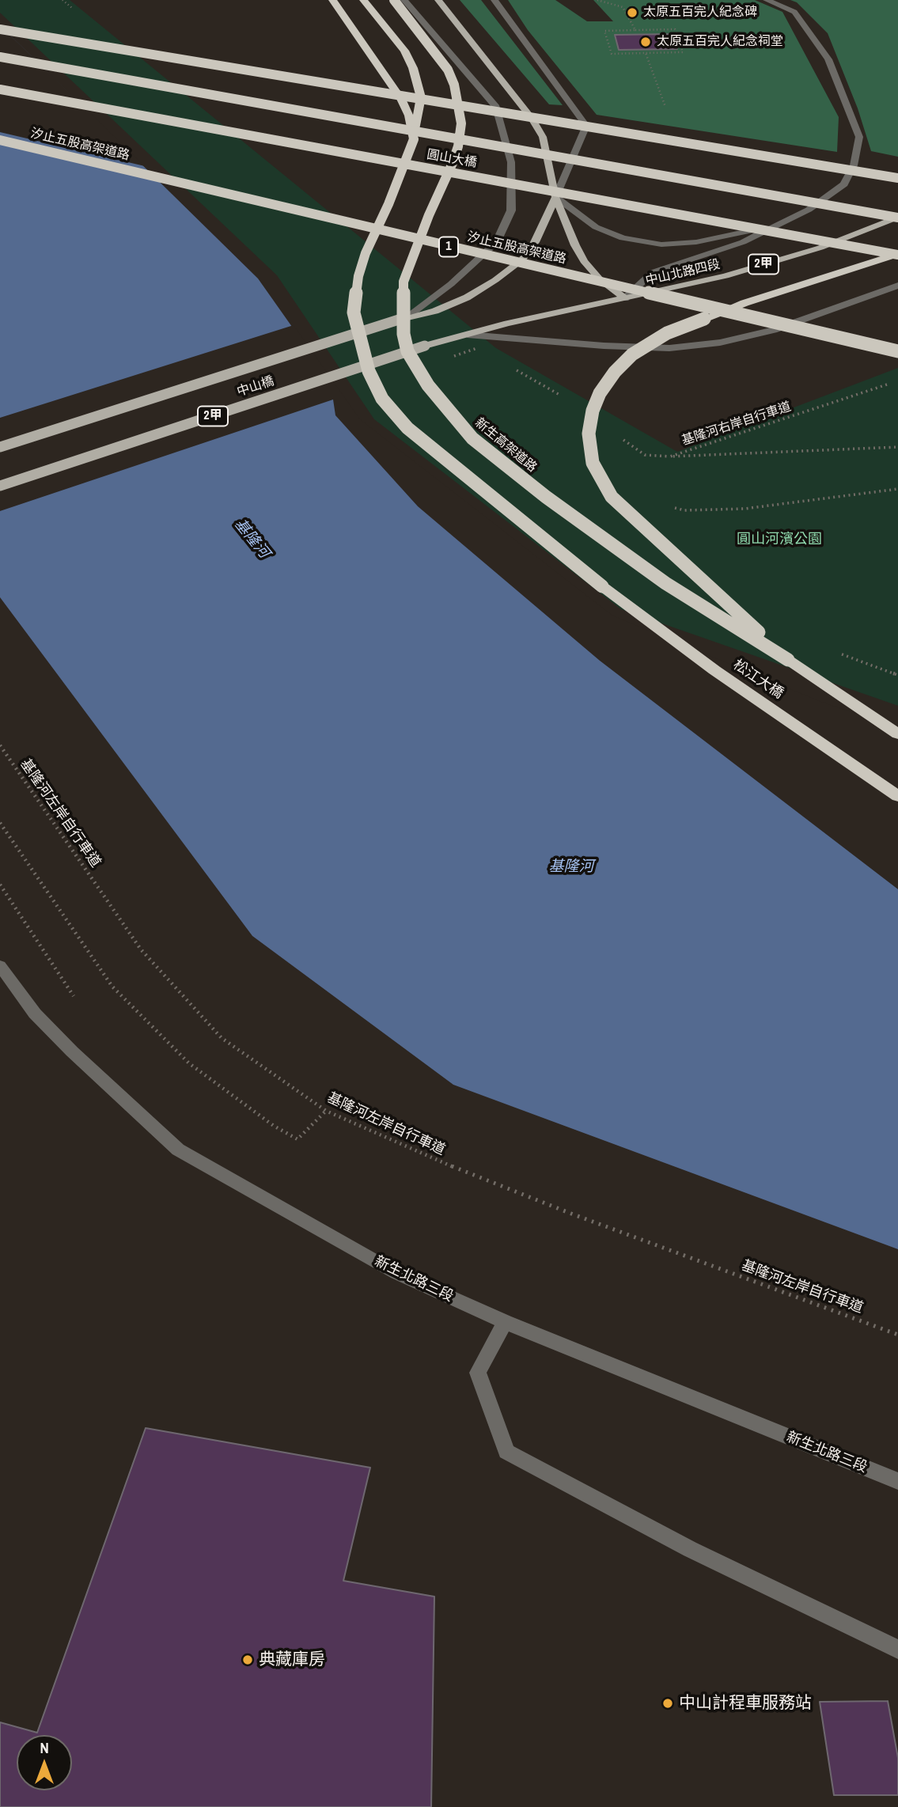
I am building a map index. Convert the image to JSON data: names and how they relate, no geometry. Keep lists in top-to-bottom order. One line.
{"streets":{"highway":["汐止五股高架道路","圓山大橋","1","新生高架道路","松江大橋"],"main road":["2甲","中山北路四段","中山橋"],"street":["新生北路三段"],"path":["基隆河右岸自行車道","基隆河左岸自行車道"]},"crossings":[["圓山大橋","中山北路四段"],["中山北路四段","中山橋"]],"water":["基隆河"],"parks":["圓山河濱公園"],"places":["太原五百完人紀念碑","太原五百完人紀念祠堂","典藏庫房","中山計程車服務站"],"north":"top"}
